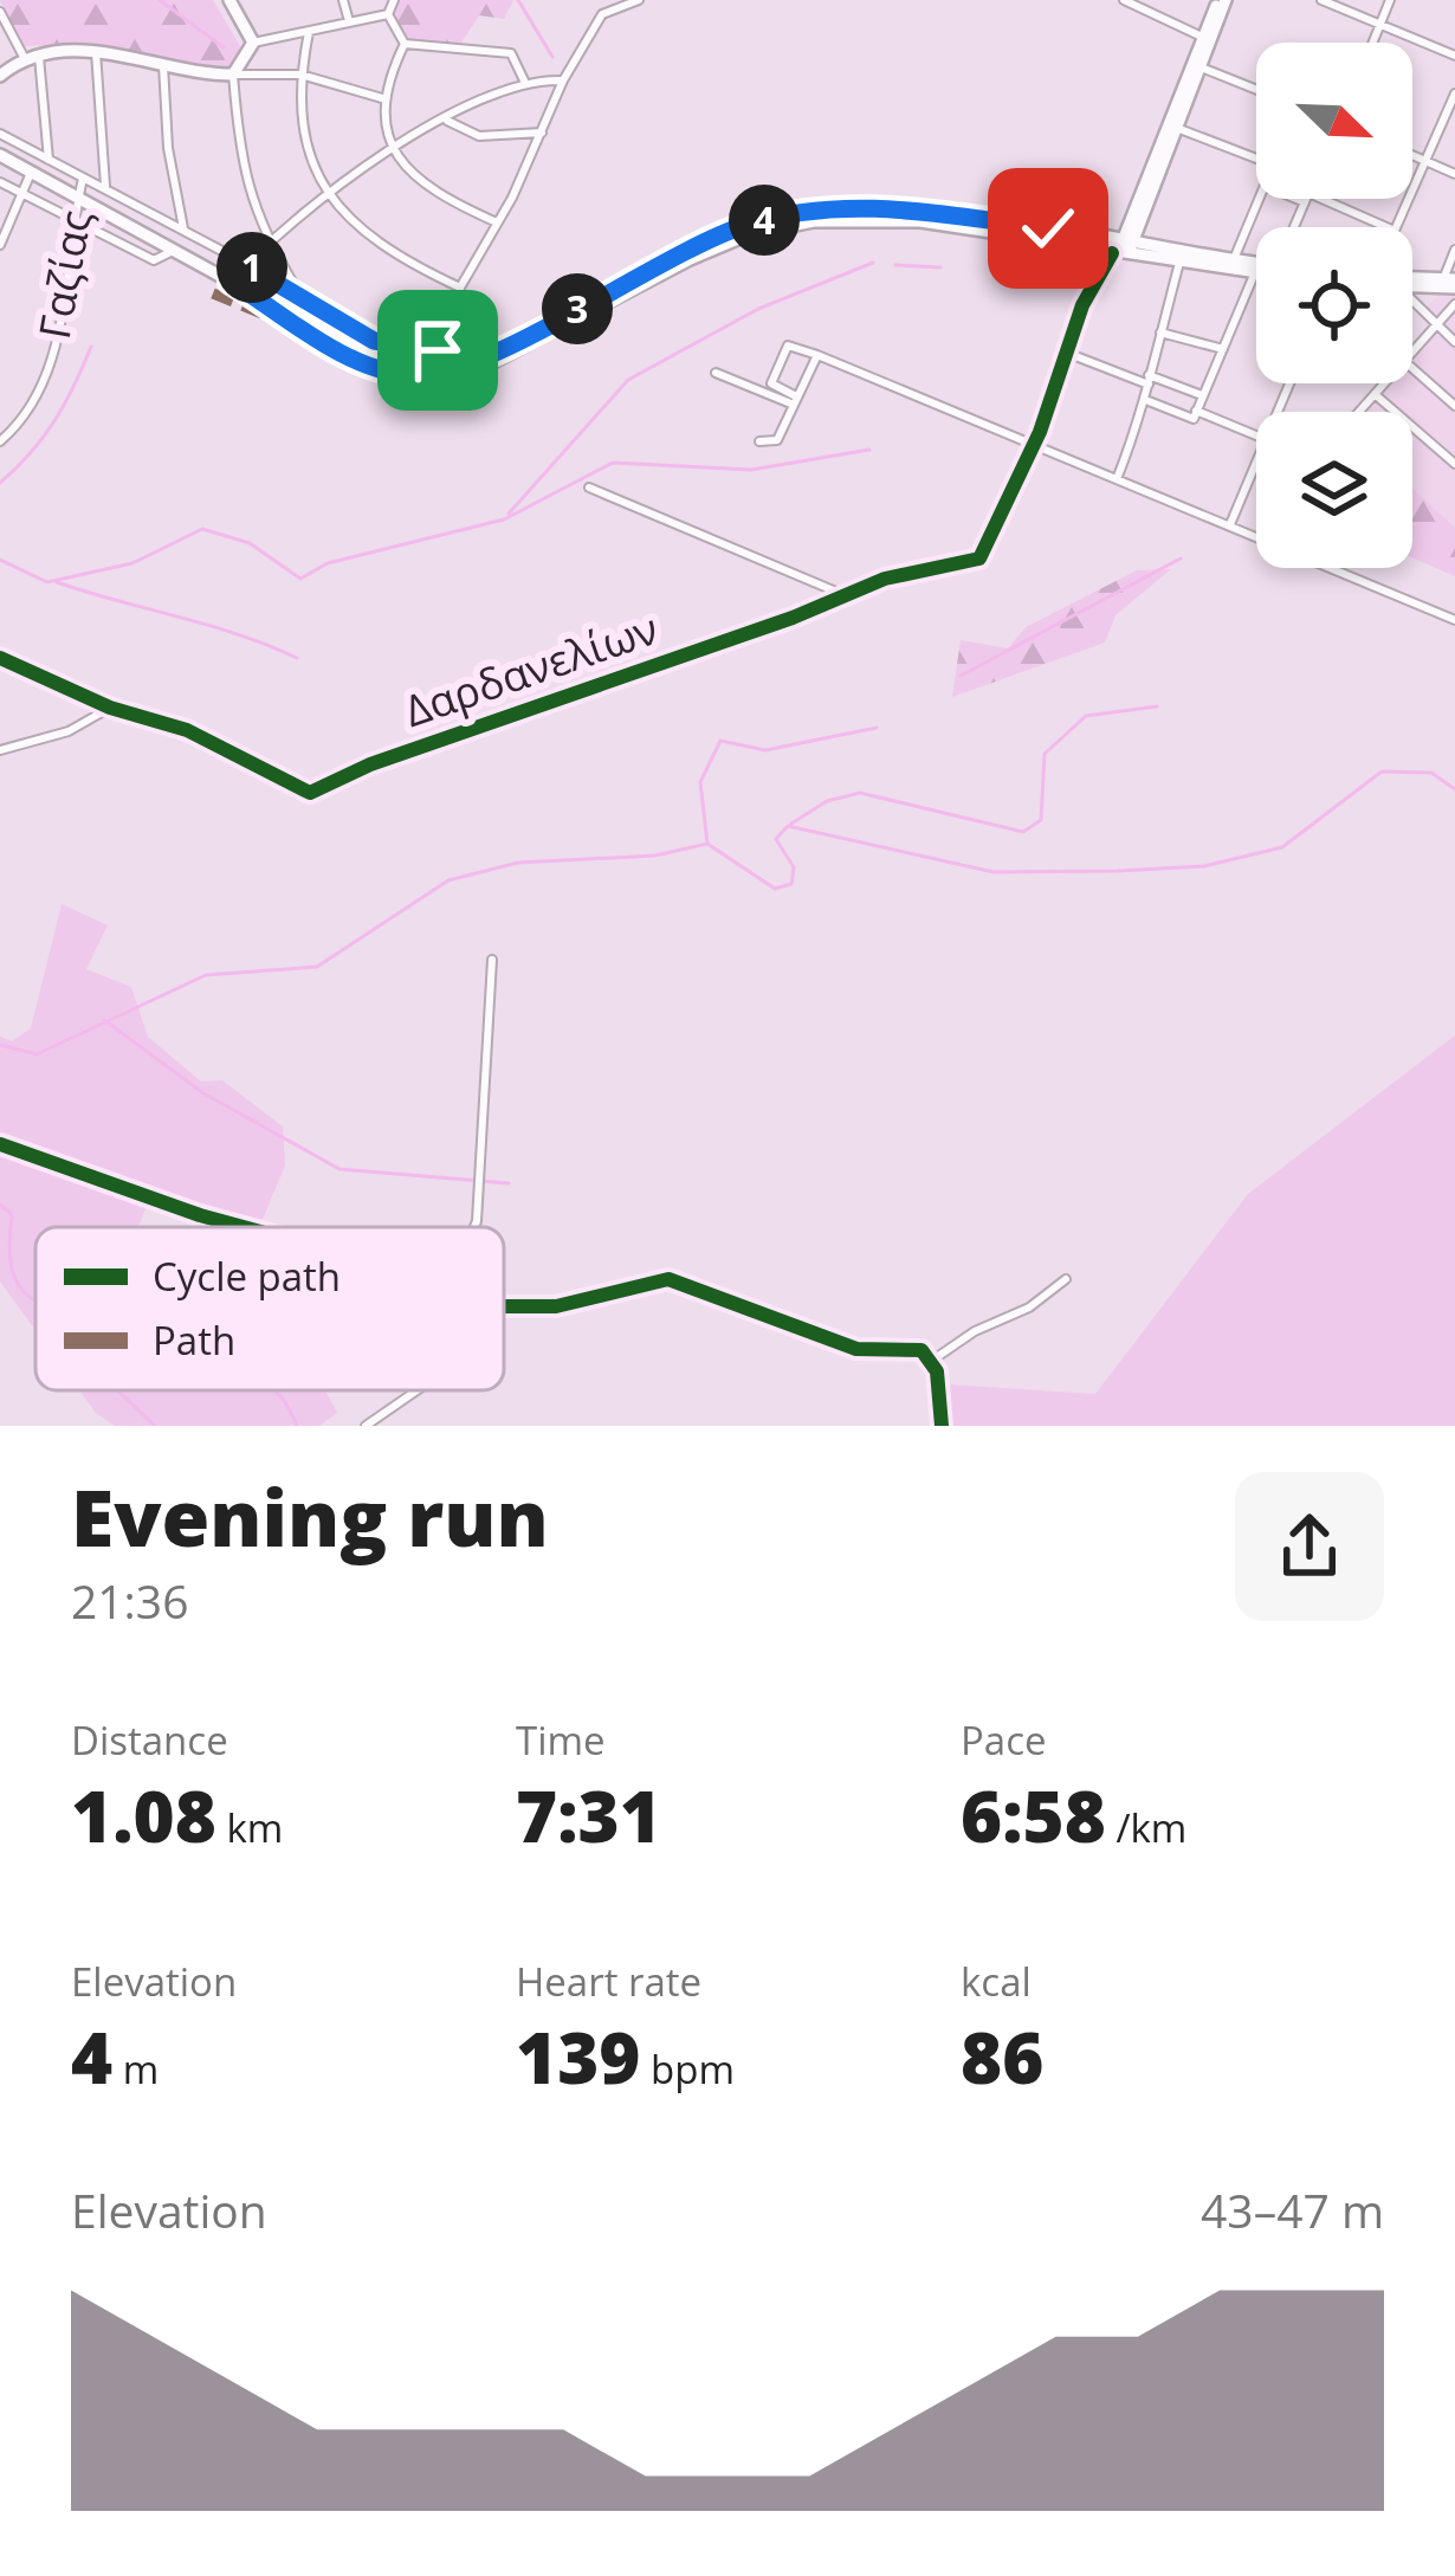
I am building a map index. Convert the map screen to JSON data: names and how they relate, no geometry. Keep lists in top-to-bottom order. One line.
{"streets":{"street":["Γαζίας","Δαρδανελίων"]},"legend":["Cycle path","Path"],"north":"bottom right","page":{"pins":["4","1","3"],"heading":["Evening run","21:36"],"stats":[["Distance","1.08 km"],["Time","7:31"],["Pace","6:58 /km"],["Elevation","4 m"],["Heart rate","139 bpm"],["kcal","86"]],"chart":["Elevation","43–47 m"]}}
